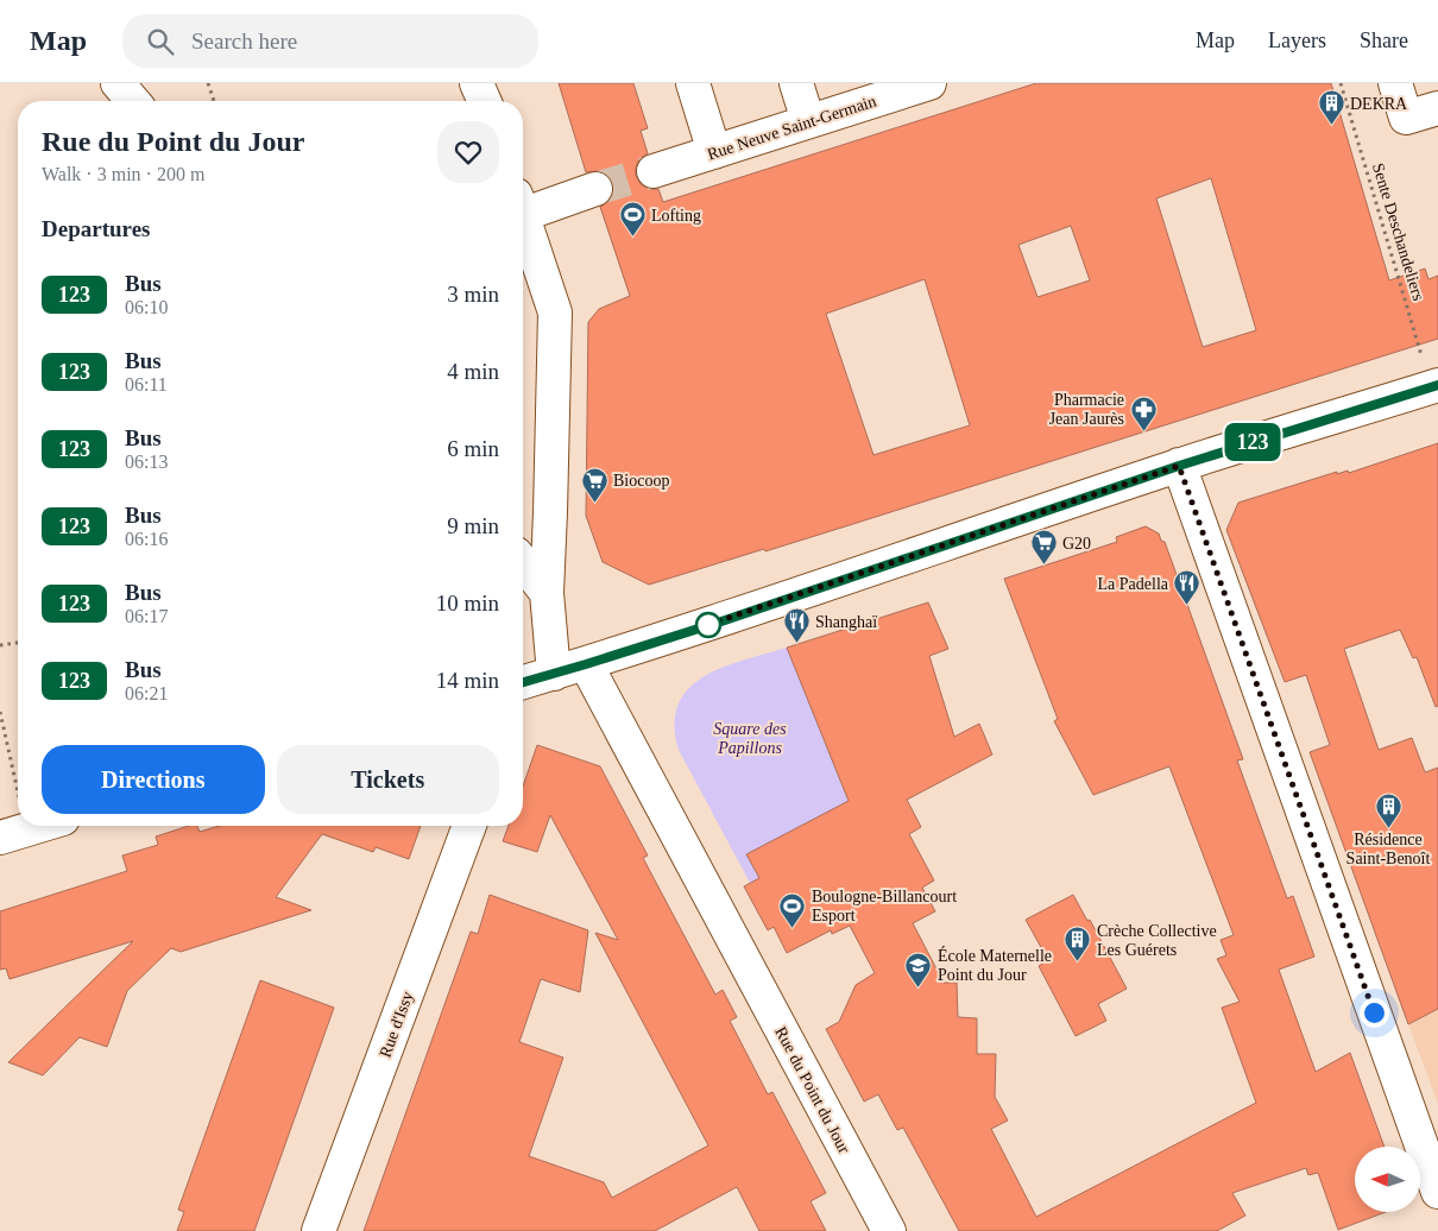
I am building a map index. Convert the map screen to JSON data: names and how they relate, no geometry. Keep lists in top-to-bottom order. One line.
{"streets":{"street":["Rue Neuve Saint-Germain","Rue d'Issy","Rue du Point du Jour"],"path":["Sente Deschandeliers"]},"parks":["Square des Papillons"],"places":{"building":["DEKRA","Résidence Saint-Benoît","Crèche Collective Les Guérets"],"sports":["Lofting","Boulogne-Billancourt Esport"],"pharmacy":["Pharmacie Jean Jaurès"],"supermarket":["Biocoop","G20"],"restaurant":["La Padella","Shanghaï"],"school or university":["École Maternelle Point du Jour"]},"lines":["bus line 123"],"north":"left","page":{"header":"Map","search":"Search here","nav":["Map","Layers","Share"],"on_map":"123","heading":[["Rue du Point du Jour","Walk · 3 min · 200 m"],"Departures"],"list":[{"mark":"123","name":"Bus","note":"06:10","value":"3 min"},{"mark":"123","name":"Bus","note":"06:11","value":"4 min"},{"mark":"123","name":"Bus","note":"06:13","value":"6 min"},{"mark":"123","name":"Bus","note":"06:16","value":"9 min"},{"mark":"123","name":"Bus","note":"06:17","value":"10 min"},{"mark":"123","name":"Bus","note":"06:21","value":"14 min"}],"buttons":["Directions","Tickets"]}}
